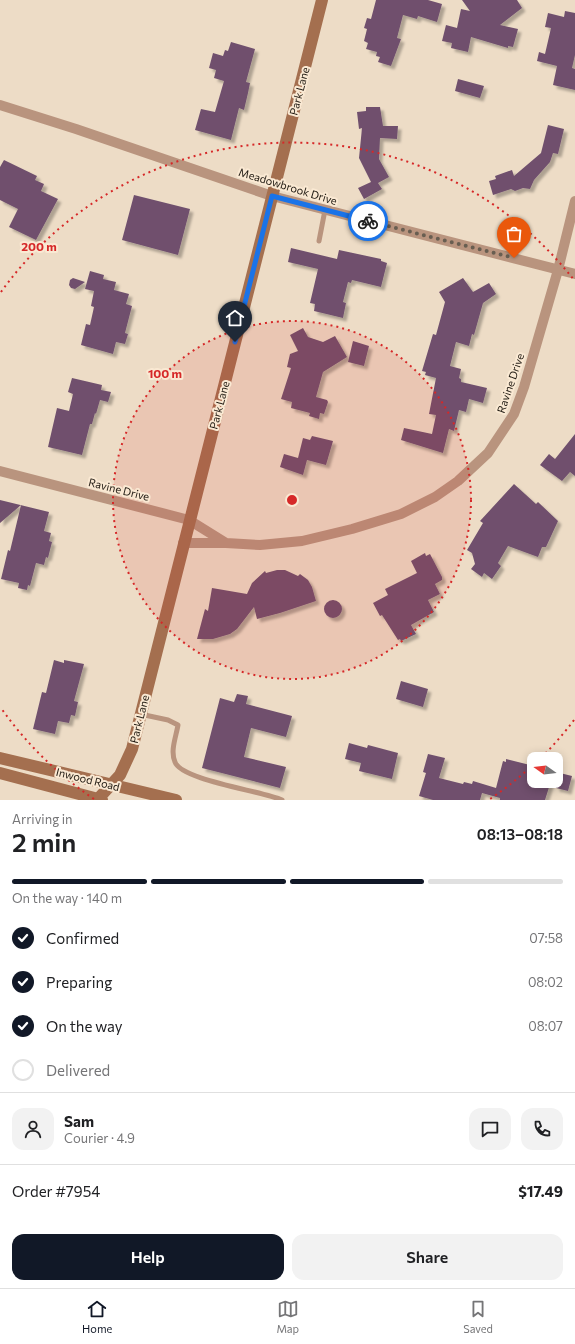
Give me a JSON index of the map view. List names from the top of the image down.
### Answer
{
  "streets": {
    "street": [
      "Park Lane",
      "Meadowbrook Drive",
      "Ravine Drive",
      "Inwood Road"
    ]
  },
  "crossings": [
    ["Park Lane", "Meadowbrook Drive"],
    ["Park Lane", "Ravine Drive"],
    ["Park Lane", "Inwood Road"],
    ["Meadowbrook Drive", "Ravine Drive"]
  ],
  "north": "left",
  "page": {
    "heading": ["2 min", "Arriving in", "08:13–08:18"],
    "panel": [
      "Sam",
      "Courier · 4.9",
      "Order #7954",
      "$17.49"
    ],
    "bar": "On the way · 140 m",
    "list": [
      ["Confirmed", "07:58"],
      ["Preparing", "08:02"],
      ["On the way", "08:07"],
      "Delivered"
    ],
    "buttons": ["Help", "Share"],
    "tabs": ["Home", "Map", "Saved"]
  },
  "rings": ["200 m", "100 m"]
}
